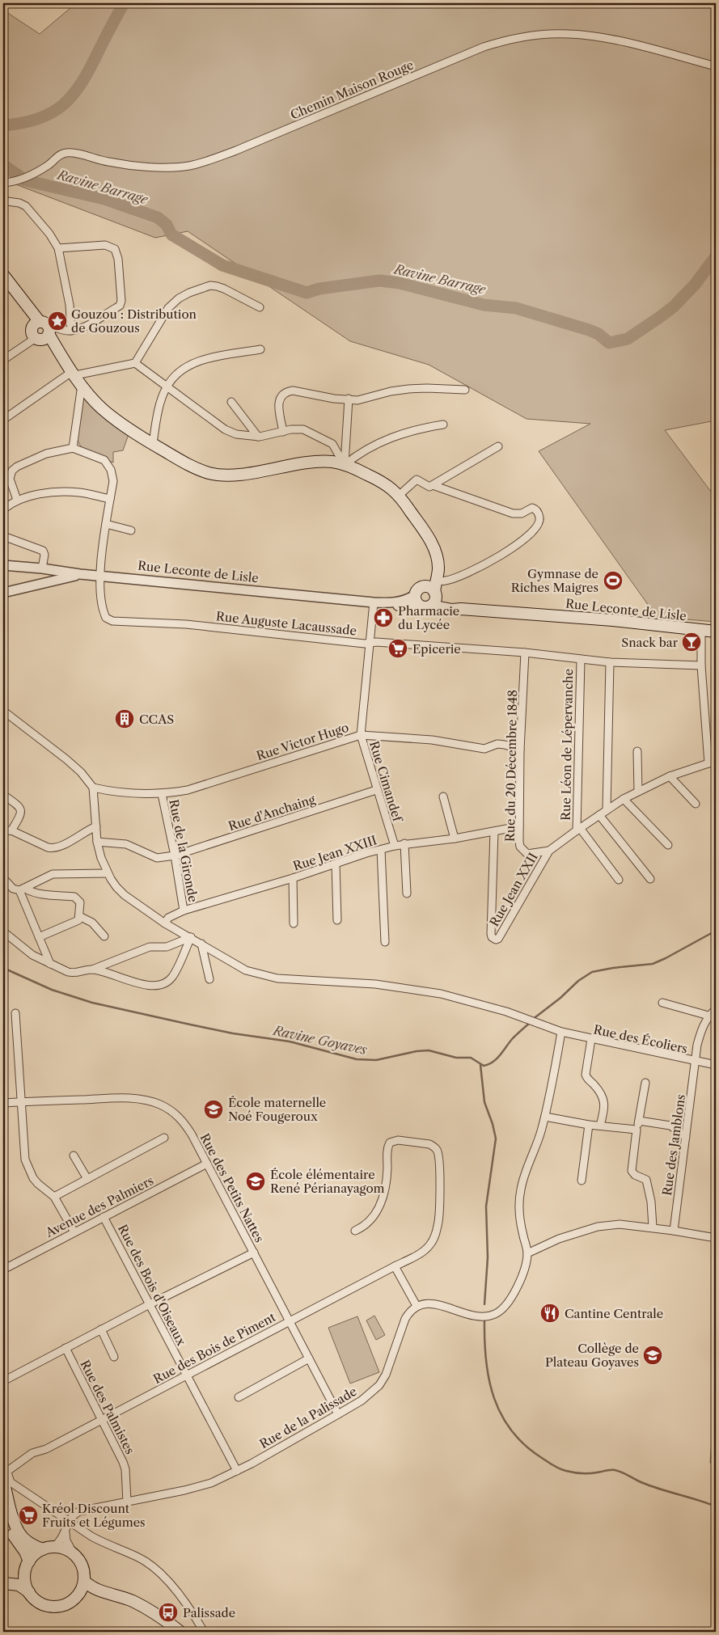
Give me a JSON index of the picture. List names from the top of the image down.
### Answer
{
  "streets": {
    "main road": ["Rue Leconte de Lisle"],
    "street": [
      "Chemin Maison Rouge",
      "Rue Auguste Lacaussade",
      "Rue Victor Hugo",
      "Rue Léon de Lépervanche",
      "Rue du 20 Décembre 1848",
      "Rue Cimandef",
      "Rue d'Anchaing",
      "Rue de la Gironde",
      "Rue Jean XXIII",
      "Rue Jean XXII",
      "Rue des Écoliers",
      "Rue des Jamblons",
      "Rue des Petits Nattes",
      "Avenue des Palmiers",
      "Rue des Bois d'Oiseaux",
      "Rue des Bois de Piment",
      "Rue des Palmistes",
      "Rue de la Palissade"
    ]
  },
  "crossings": [
    ["Rue Leconte de Lisle", "Rue Auguste Lacaussade"],
    ["Rue Leconte de Lisle", "Rue Cimandef"],
    ["Rue Auguste Lacaussade", "Rue Léon de Lépervanche"],
    ["Rue Auguste Lacaussade", "Rue du 20 Décembre 1848"],
    ["Rue Auguste Lacaussade", "Rue Cimandef"],
    ["Rue Victor Hugo", "Rue du 20 Décembre 1848"],
    ["Rue Victor Hugo", "Rue Cimandef"],
    ["Rue Victor Hugo", "Rue de la Gironde"],
    ["Rue Victor Hugo", "Rue des Écoliers"],
    ["Rue Léon de Lépervanche", "Rue Jean XXII"],
    ["Rue du 20 Décembre 1848", "Rue Jean XXIII"],
    ["Rue du 20 Décembre 1848", "Rue Jean XXII"],
    ["Rue Cimandef", "Rue d'Anchaing"],
    ["Rue Cimandef", "Rue Jean XXIII"],
    ["Rue d'Anchaing", "Rue de la Gironde"],
    ["Rue d'Anchaing", "Rue des Écoliers"],
    ["Rue de la Gironde", "Rue Jean XXIII"],
    ["Rue Jean XXIII", "Rue Jean XXII"],
    ["Rue Jean XXIII", "Rue des Écoliers"],
    ["Rue des Écoliers", "Rue des Jamblons"],
    ["Rue des Petits Nattes", "Avenue des Palmiers"],
    ["Rue des Petits Nattes", "Rue des Bois de Piment"],
    ["Rue des Petits Nattes", "Rue de la Palissade"],
    ["Avenue des Palmiers", "Rue des Bois d'Oiseaux"],
    ["Rue des Bois d'Oiseaux", "Rue des Bois de Piment"],
    ["Rue des Bois d'Oiseaux", "Rue de la Palissade"],
    ["Rue des Bois de Piment", "Rue des Palmistes"],
    ["Rue des Palmistes", "Rue de la Palissade"]
  ],
  "water": ["Ravine Barrage", "Ravine Goyaves"],
  "places": {
    "place": ["Gouzou : Distribution de Gouzous"],
    "sports": ["Gymnase de Riches Maigres"],
    "pharmacy": ["Pharmacie du Lycée"],
    "bar": ["Snack bar"],
    "supermarket": ["Epicerie", "Kréol Discount Fruits et Légumes"],
    "building": ["CCAS"],
    "school or university": ["École maternelle Noé Fougeroux", "École élémentaire René Périanayagom", "Collège de Plateau Goyaves"],
    "restaurant": ["Cantine Centrale"],
    "bus stop": ["Palissade"]
  }
}
